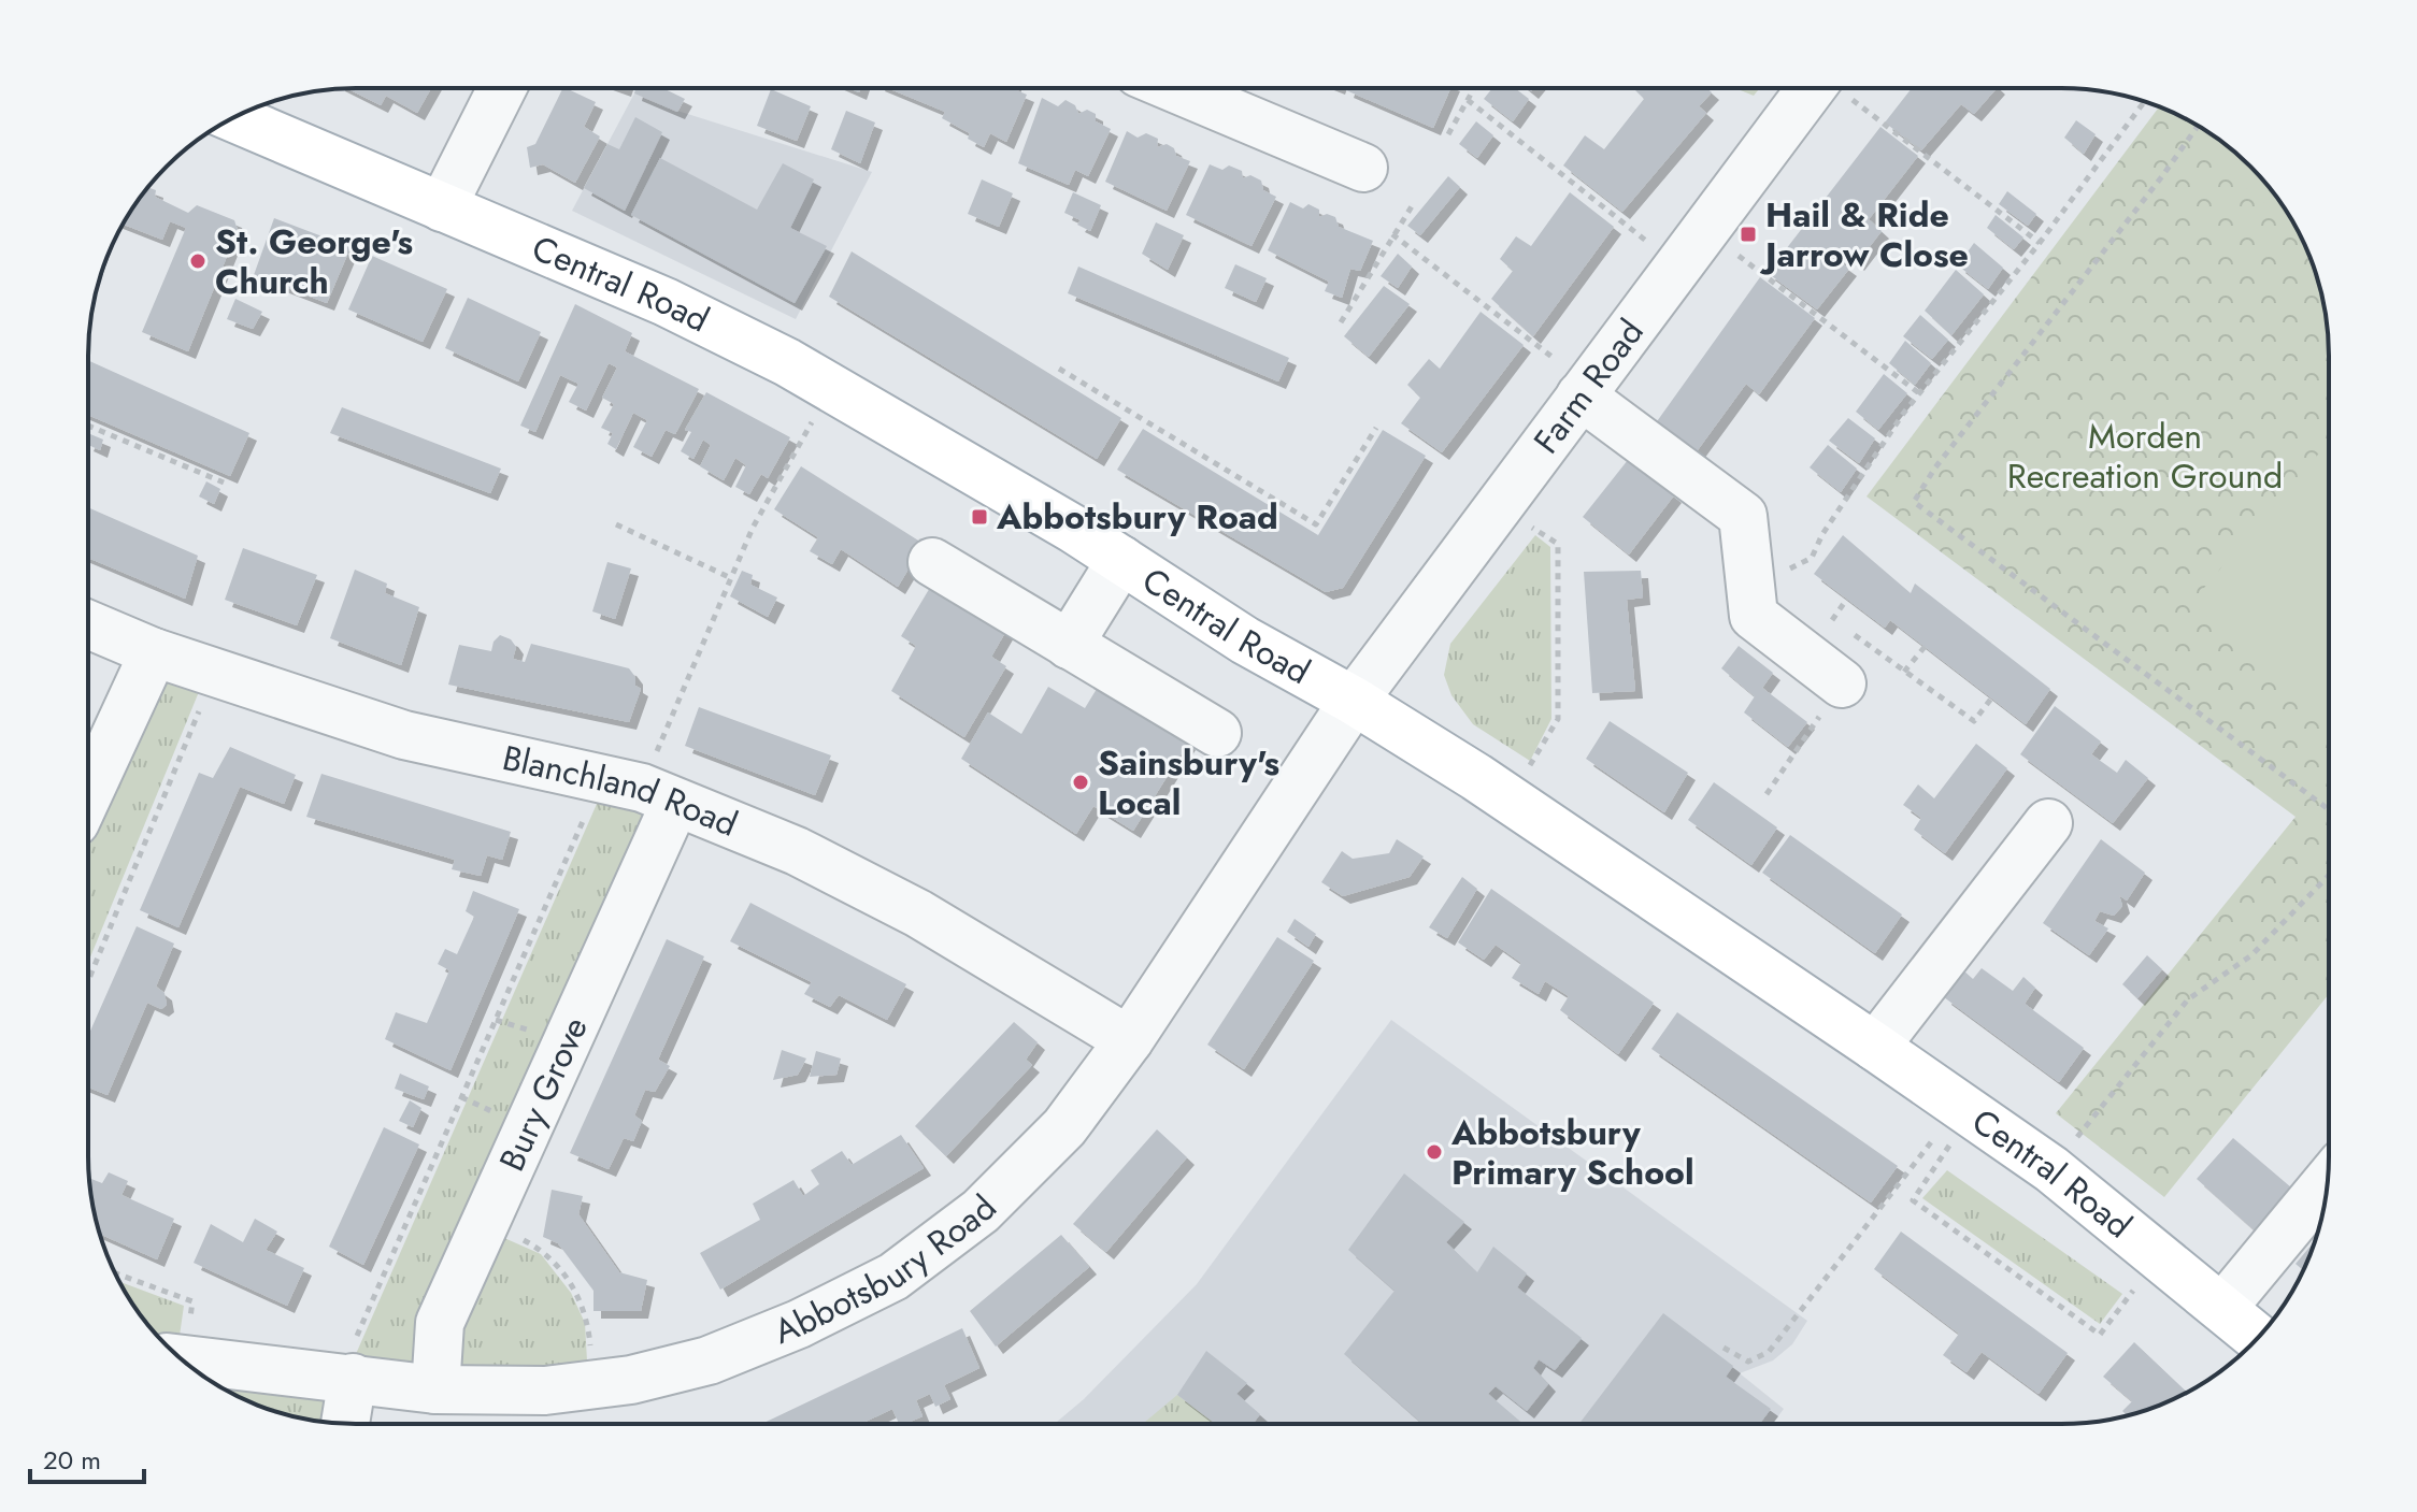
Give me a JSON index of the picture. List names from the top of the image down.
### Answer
{
  "streets": {
    "main road": ["Central Road"],
    "street": [
      "Farm Road",
      "Blanchland Road",
      "Bury Grove",
      "Abbotsbury Road"
    ]
  },
  "crossings": [
    ["Central Road", "Farm Road"],
    ["Central Road", "Abbotsbury Road"],
    ["Farm Road", "Abbotsbury Road"],
    ["Blanchland Road", "Bury Grove"],
    ["Blanchland Road", "Abbotsbury Road"],
    ["Bury Grove", "Abbotsbury Road"]
  ],
  "parks": ["Morden Recreation Ground"],
  "places": {
    "transit": ["Hail & Ride Jarrow Close", "Abbotsbury Road"],
    "other": ["St. George's Church", "Sainsbury's Local", "Abbotsbury Primary School"]
  },
  "scale_bar": "20 m"
}
